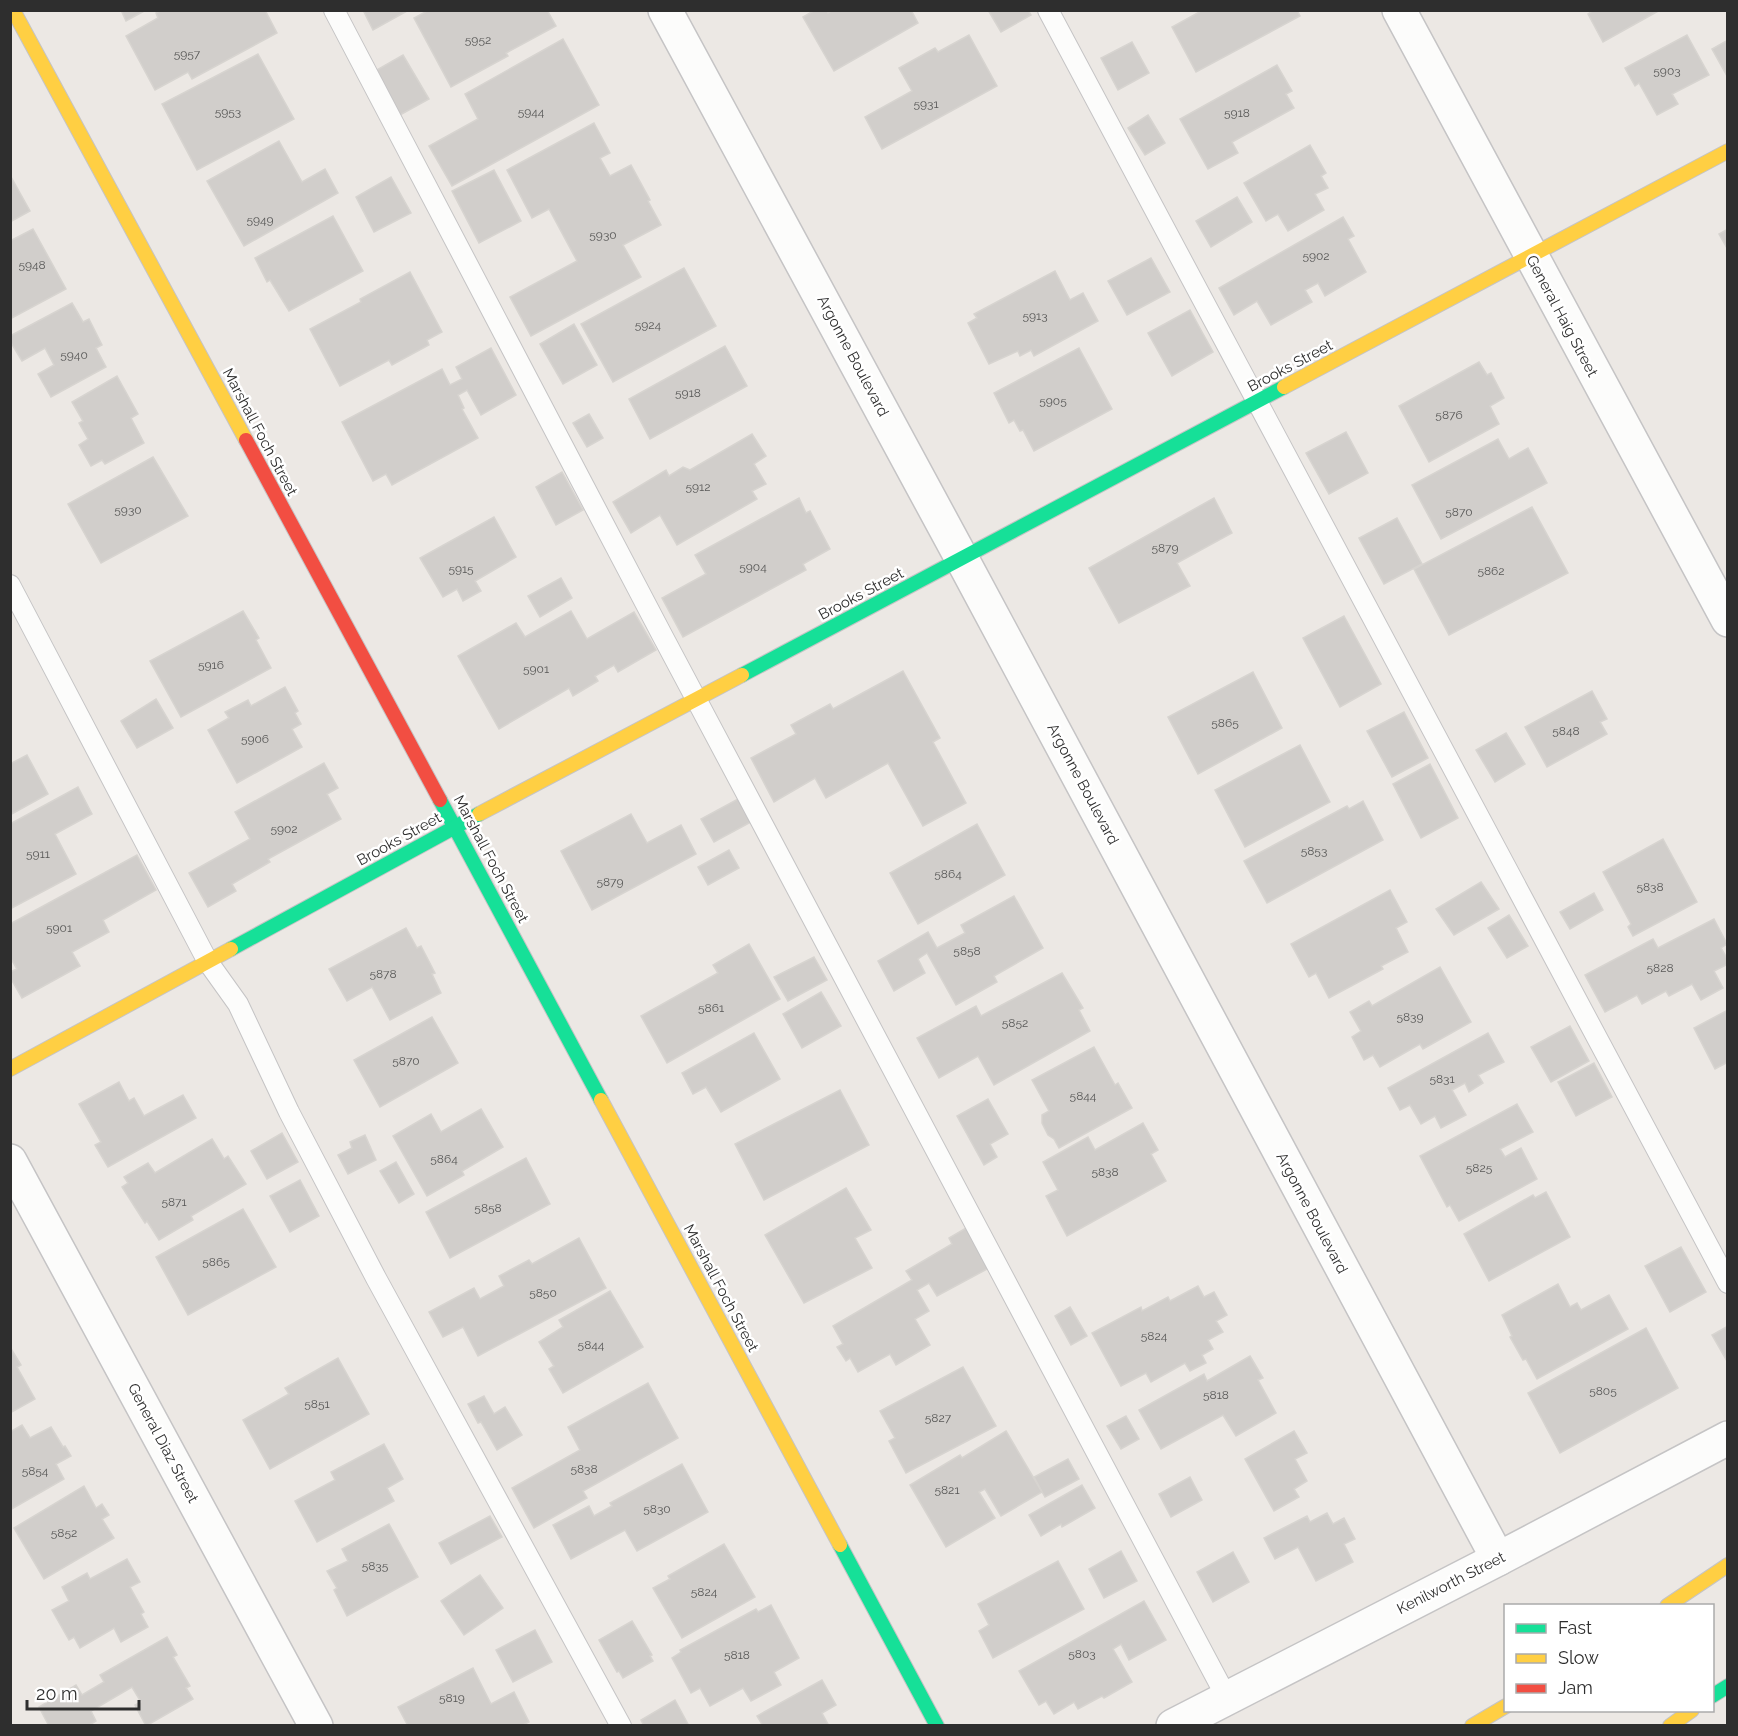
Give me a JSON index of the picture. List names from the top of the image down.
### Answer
{
  "streets": {
    "main road": ["Brooks Street", "Marshall Foch Street"],
    "street": [
      "General Haig Street",
      "Argonne Boulevard",
      "General Diaz Street",
      "Kenilworth Street"
    ]
  },
  "crossings": [
    ["General Haig Street", "Brooks Street"],
    ["Argonne Boulevard", "Brooks Street"],
    ["Argonne Boulevard", "Kenilworth Street"],
    ["Brooks Street", "Marshall Foch Street"]
  ],
  "house_numbers": [
    "5952",
    "5957",
    "5903",
    "5931",
    "5953",
    "5944",
    "5918",
    "5949",
    "5930",
    "5902",
    "5948",
    "5913",
    "5924",
    "5940",
    "5918",
    "5905",
    "5876",
    "5912",
    "5930",
    "5870",
    "5879",
    "5904",
    "5915",
    "5862",
    "5916",
    "5901",
    "5865",
    "5848",
    "5906",
    "5902",
    "5853",
    "5911",
    "5864",
    "5879",
    "5838",
    "5901",
    "5858",
    "5828",
    "5878",
    "5861",
    "5839",
    "5852",
    "5870",
    "5831",
    "5844",
    "5864",
    "5825",
    "5838",
    "5871",
    "5858",
    "5865",
    "5850",
    "5824",
    "5844",
    "5805",
    "5818",
    "5851",
    "5827",
    "5838",
    "5854",
    "5821",
    "5830",
    "5852",
    "5835",
    "5824",
    "5803",
    "5818",
    "5819"
  ],
  "legend": ["Fast", "Slow", "Jam"],
  "scale_bar": "20 m"
}
